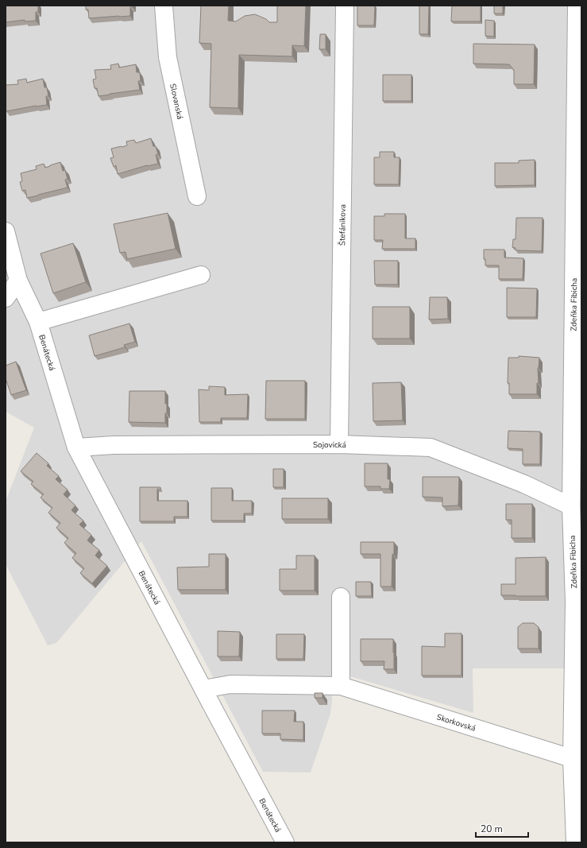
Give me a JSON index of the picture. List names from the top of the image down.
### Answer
{
  "streets": {
    "street": [
      "Slovanská",
      "Štefánikova",
      "Zdeňka Fibicha",
      "Benátecká",
      "Sojovická",
      "Skorkovská"
    ]
  },
  "crossings": [
    ["Štefánikova", "Sojovická"],
    ["Zdeňka Fibicha", "Sojovická"],
    ["Zdeňka Fibicha", "Skorkovská"],
    ["Benátecká", "Sojovická"],
    ["Benátecká", "Skorkovská"]
  ],
  "scale_bar": "20 m"
}
